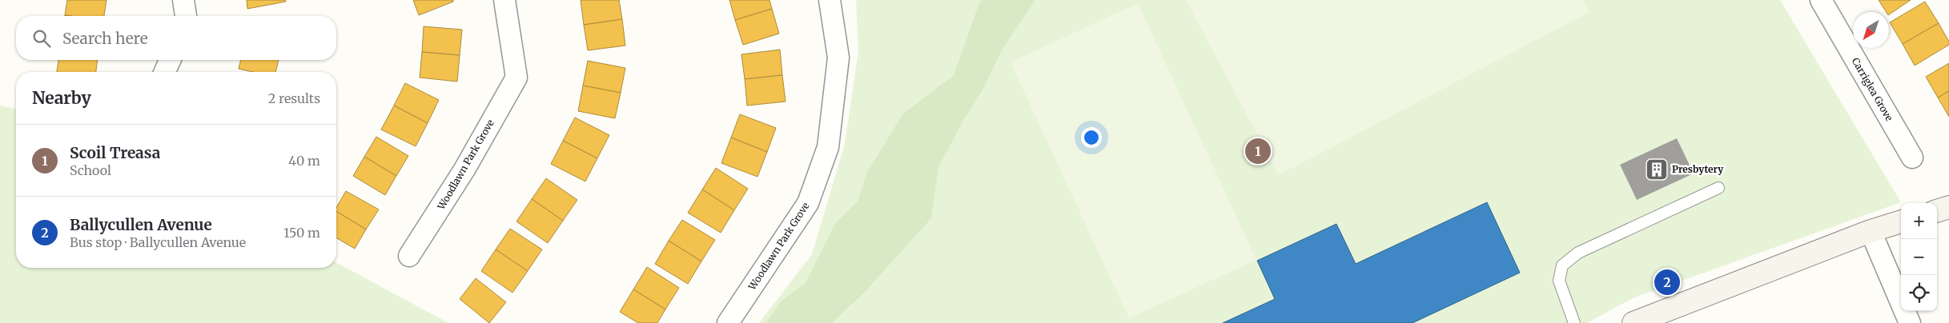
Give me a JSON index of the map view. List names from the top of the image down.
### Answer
{
  "streets": {
    "street": ["Carriglea Grove", "Woodlawn Park Grove"]
  },
  "places": {
    "building": ["Presbytery"]
  },
  "north": "bottom left",
  "page": {
    "search": "Search here",
    "heading": ["Nearby", "2 results"],
    "list": [
      {
        "mark": "1",
        "name": "Scoil Treasa",
        "note": "School",
        "value": "40 m"
      },
      {
        "mark": "2",
        "name": "Ballycullen Avenue",
        "note": "Bus stop · Ballycullen Avenue",
        "value": "150 m"
      }
    ],
    "pins": ["1", "2"],
    "map_buttons": ["+", "−"]
  }
}
